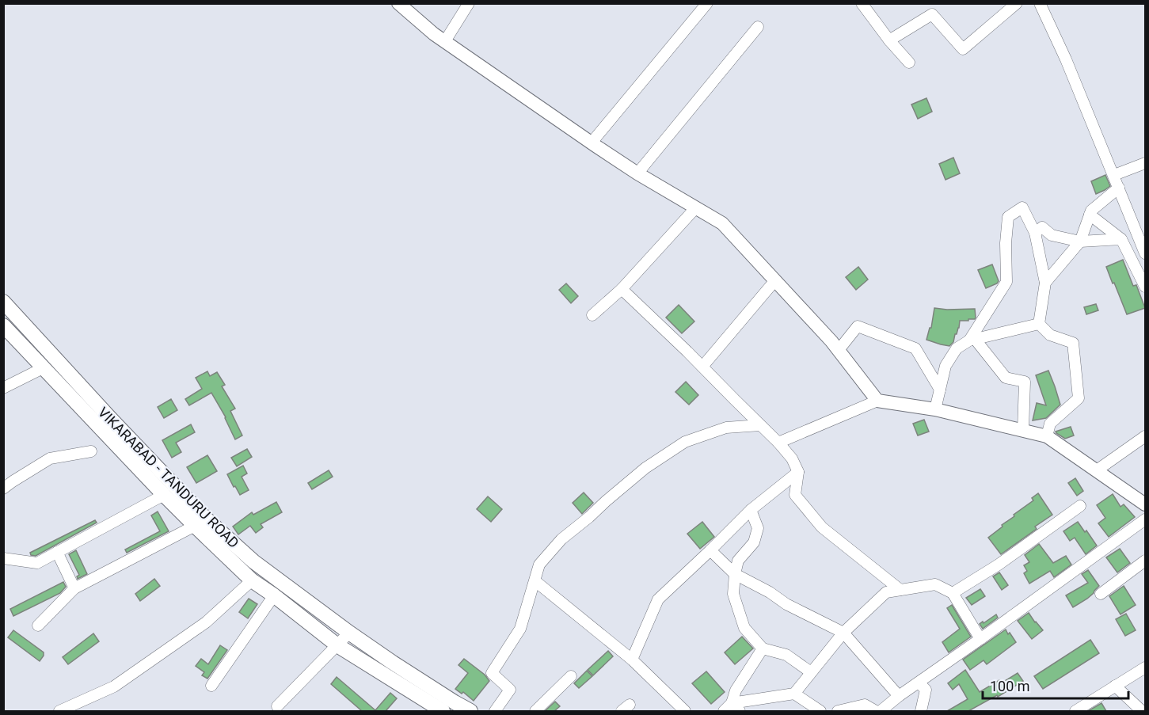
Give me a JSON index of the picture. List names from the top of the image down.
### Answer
{
  "streets": {
    "main road": ["VIKARABAD - TANDURU ROAD"]
  },
  "scale_bar": "100 m"
}
